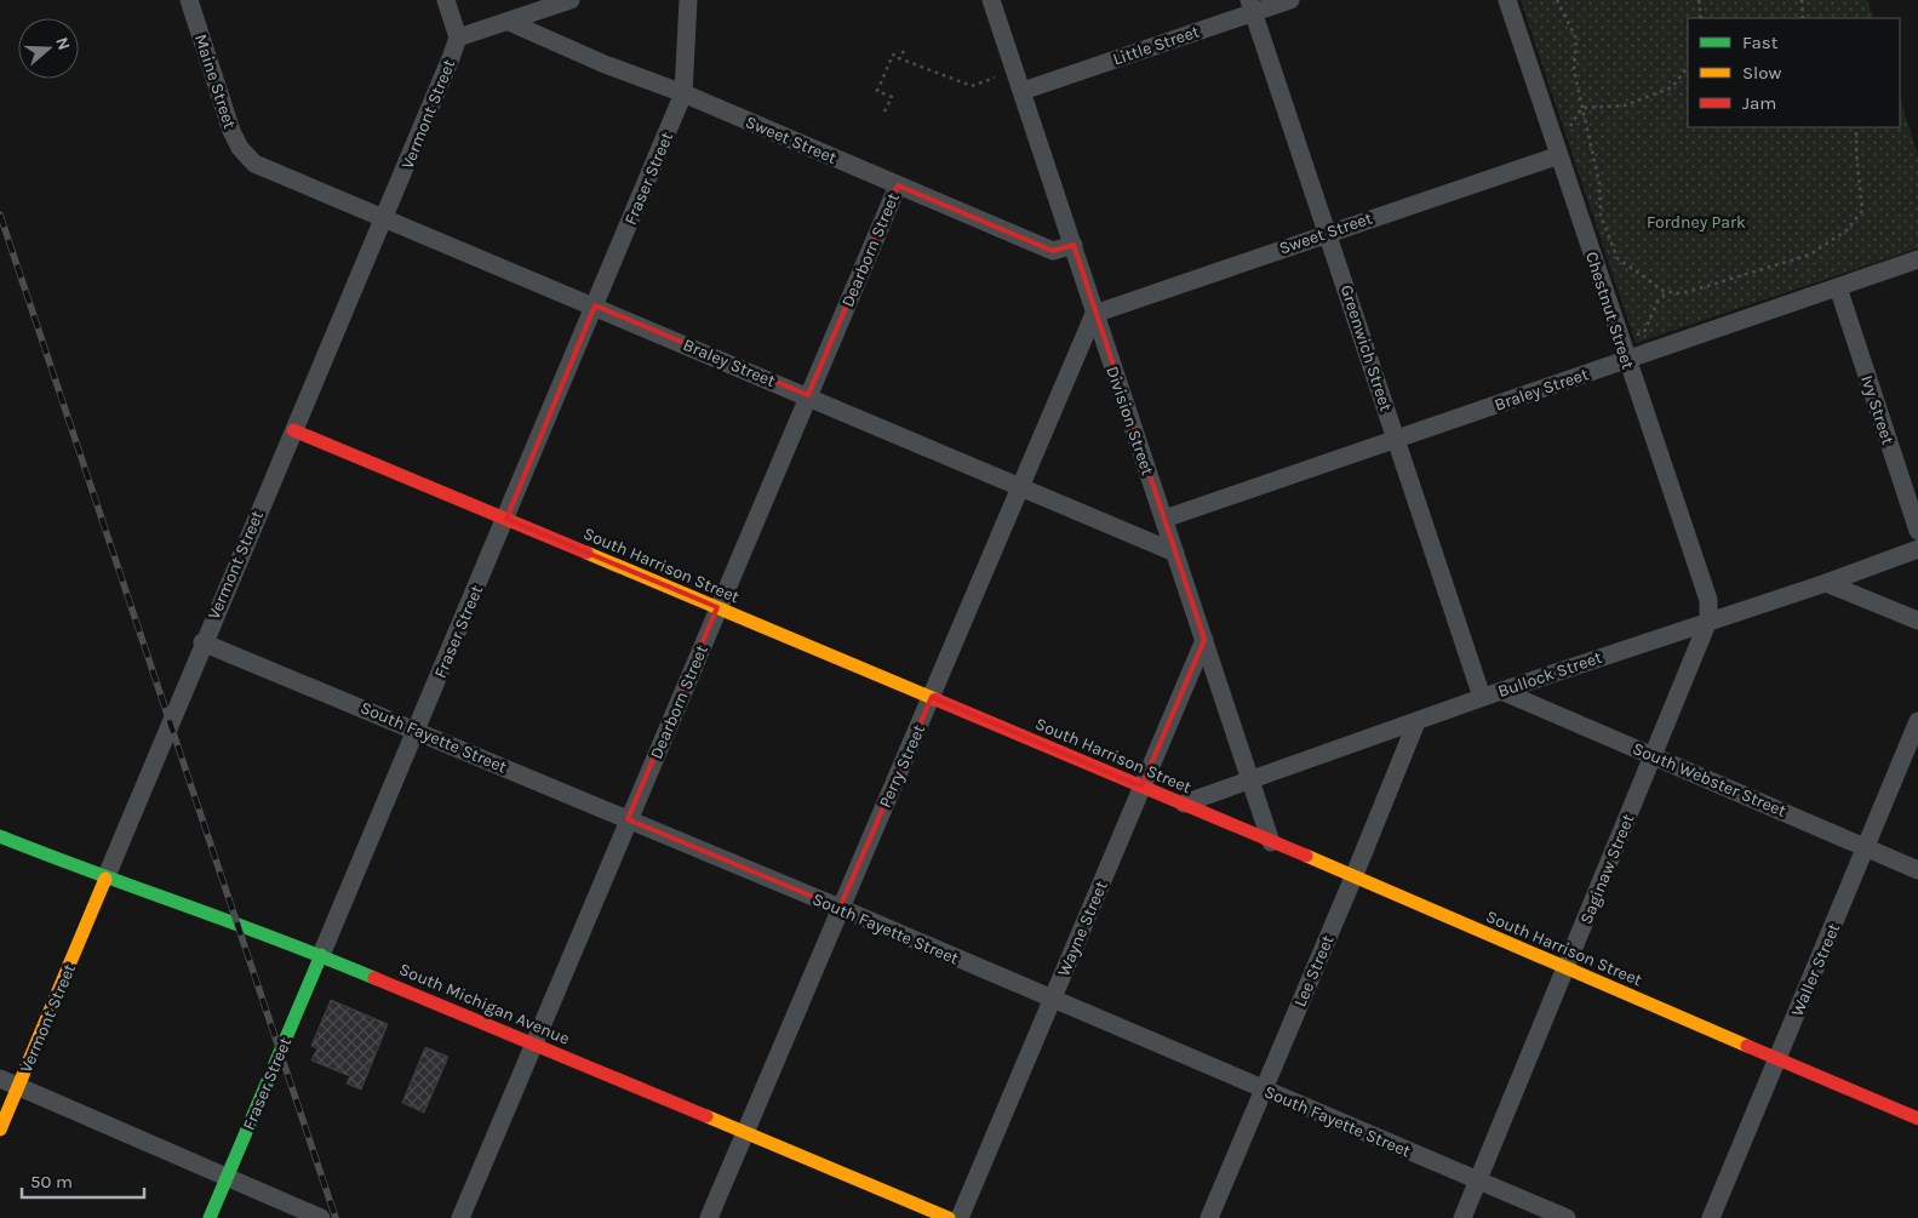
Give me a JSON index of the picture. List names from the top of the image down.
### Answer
{
  "streets": {
    "street": [
      "Little Street",
      "Maine Street",
      "Vermont Street",
      "Sweet Street",
      "Fraser Street",
      "Dearborn Street",
      "Chestnut Street",
      "Greenwich Street",
      "Braley Street",
      "Ivy Street",
      "Division Street",
      "South Harrison Street",
      "Bullock Street",
      "South Fayette Street",
      "Perry Street",
      "South Webster Street",
      "Saginaw Street",
      "Wayne Street",
      "Waller Street",
      "Lee Street",
      "South Michigan Avenue"
    ]
  },
  "crossings": [
    ["Little Street", "Greenwich Street"],
    ["Little Street", "Division Street"],
    ["Maine Street", "Braley Street"],
    ["Vermont Street", "Braley Street"],
    ["Vermont Street", "South Harrison Street"],
    ["Vermont Street", "South Fayette Street"],
    ["Vermont Street", "South Michigan Avenue"],
    ["Sweet Street", "Fraser Street"],
    ["Sweet Street", "Dearborn Street"],
    ["Sweet Street", "Chestnut Street"],
    ["Sweet Street", "Greenwich Street"],
    ["Sweet Street", "Division Street"],
    ["Sweet Street", "Perry Street"],
    ["Fraser Street", "Braley Street"],
    ["Fraser Street", "South Harrison Street"],
    ["Fraser Street", "South Fayette Street"],
    ["Fraser Street", "South Michigan Avenue"],
    ["Dearborn Street", "Braley Street"],
    ["Dearborn Street", "South Harrison Street"],
    ["Dearborn Street", "South Fayette Street"],
    ["Dearborn Street", "South Michigan Avenue"],
    ["Chestnut Street", "Braley Street"],
    ["Chestnut Street", "Bullock Street"],
    ["Chestnut Street", "Saginaw Street"],
    ["Greenwich Street", "Braley Street"],
    ["Greenwich Street", "Bullock Street"],
    ["Braley Street", "Ivy Street"],
    ["Braley Street", "Division Street"],
    ["Braley Street", "Perry Street"],
    ["Division Street", "South Harrison Street"],
    ["Division Street", "Bullock Street"],
    ["Division Street", "Perry Street"],
    ["Division Street", "Wayne Street"],
    ["South Harrison Street", "Bullock Street"],
    ["South Harrison Street", "Perry Street"],
    ["South Harrison Street", "Saginaw Street"],
    ["South Harrison Street", "Wayne Street"],
    ["South Harrison Street", "Waller Street"],
    ["South Harrison Street", "Lee Street"],
    ["Bullock Street", "South Webster Street"],
    ["Bullock Street", "Saginaw Street"],
    ["Bullock Street", "Lee Street"],
    ["South Fayette Street", "Perry Street"],
    ["South Fayette Street", "Saginaw Street"],
    ["South Fayette Street", "Wayne Street"],
    ["South Fayette Street", "Lee Street"],
    ["Perry Street", "South Michigan Avenue"],
    ["South Webster Street", "Saginaw Street"],
    ["South Webster Street", "Waller Street"]
  ],
  "parks": ["Fordney Park"],
  "legend": ["Fast", "Slow", "Jam"],
  "scale_bar": "50 m",
  "north": "right"
}
